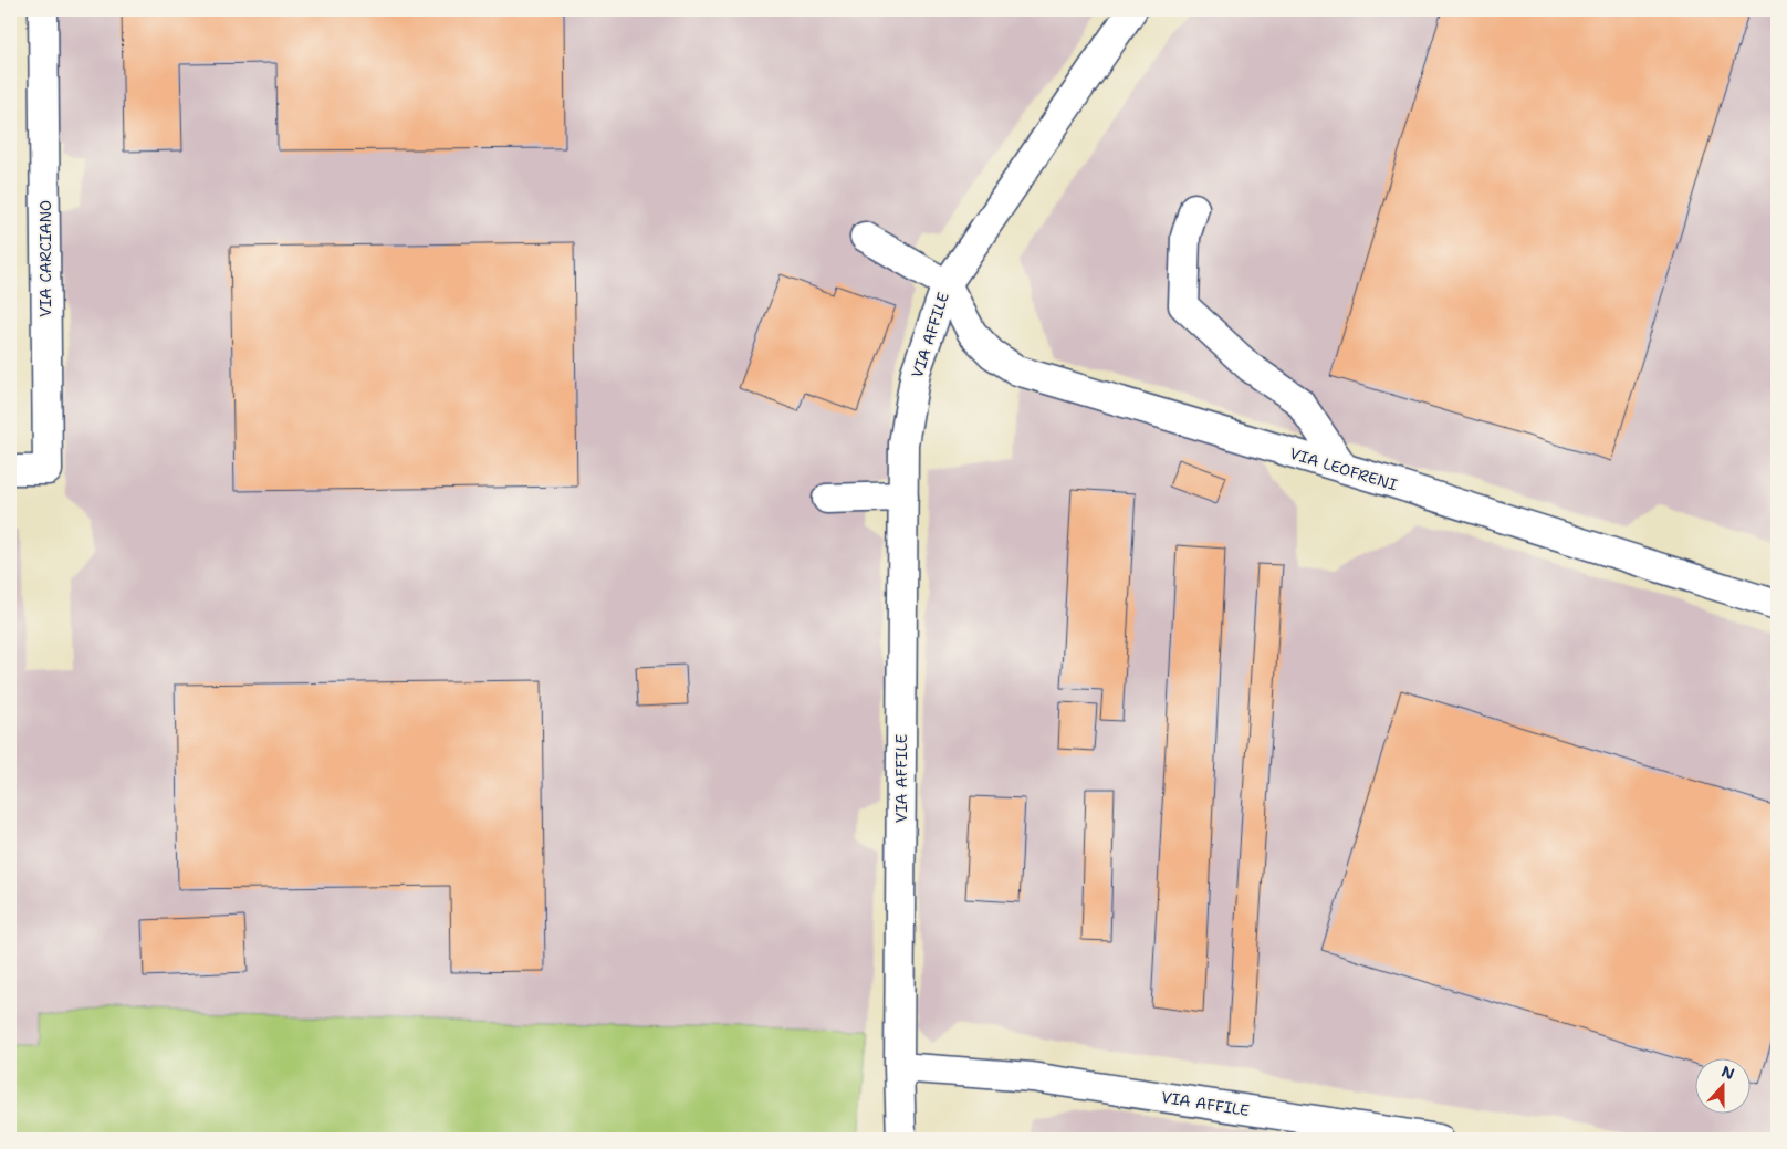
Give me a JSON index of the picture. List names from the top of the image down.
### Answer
{
  "streets": {
    "street": ["VIA CARCIANO", "VIA AFFILE", "VIA LEOFRENI"]
  },
  "crossings": [
    ["VIA AFFILE", "VIA LEOFRENI"]
  ],
  "north": "top"
}
